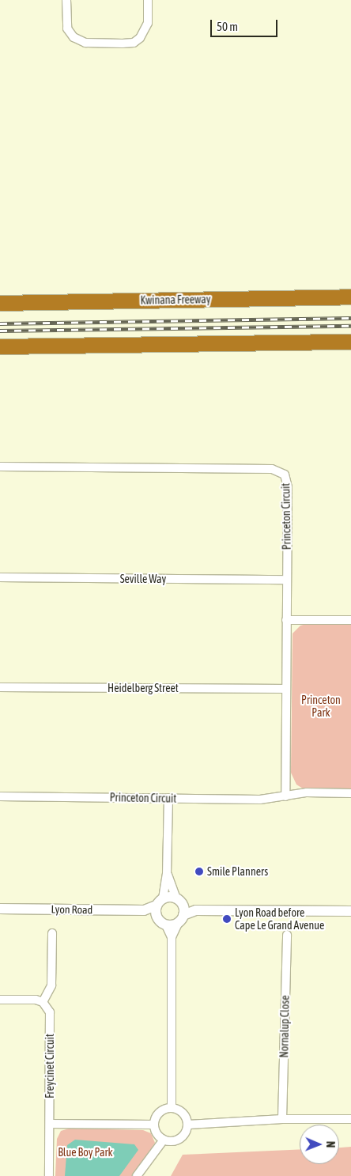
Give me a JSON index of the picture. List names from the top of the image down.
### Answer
{
  "streets": {
    "highway": ["Kwinana Freeway"],
    "street": [
      "Princeton Circuit",
      "Seville Way",
      "Heidelberg Street",
      "Lyon Road",
      "Nornalup Close",
      "Freycinet Circuit"
    ]
  },
  "crossings": [
    ["Princeton Circuit", "Seville Way"],
    ["Princeton Circuit", "Heidelberg Street"]
  ],
  "parks": ["Princeton Park", "Blue Boy Park"],
  "places": ["Smile Planners", "Lyon Road before Cape Le Grand Avenue"],
  "scale_bar": "50 m",
  "north": "right"
}
